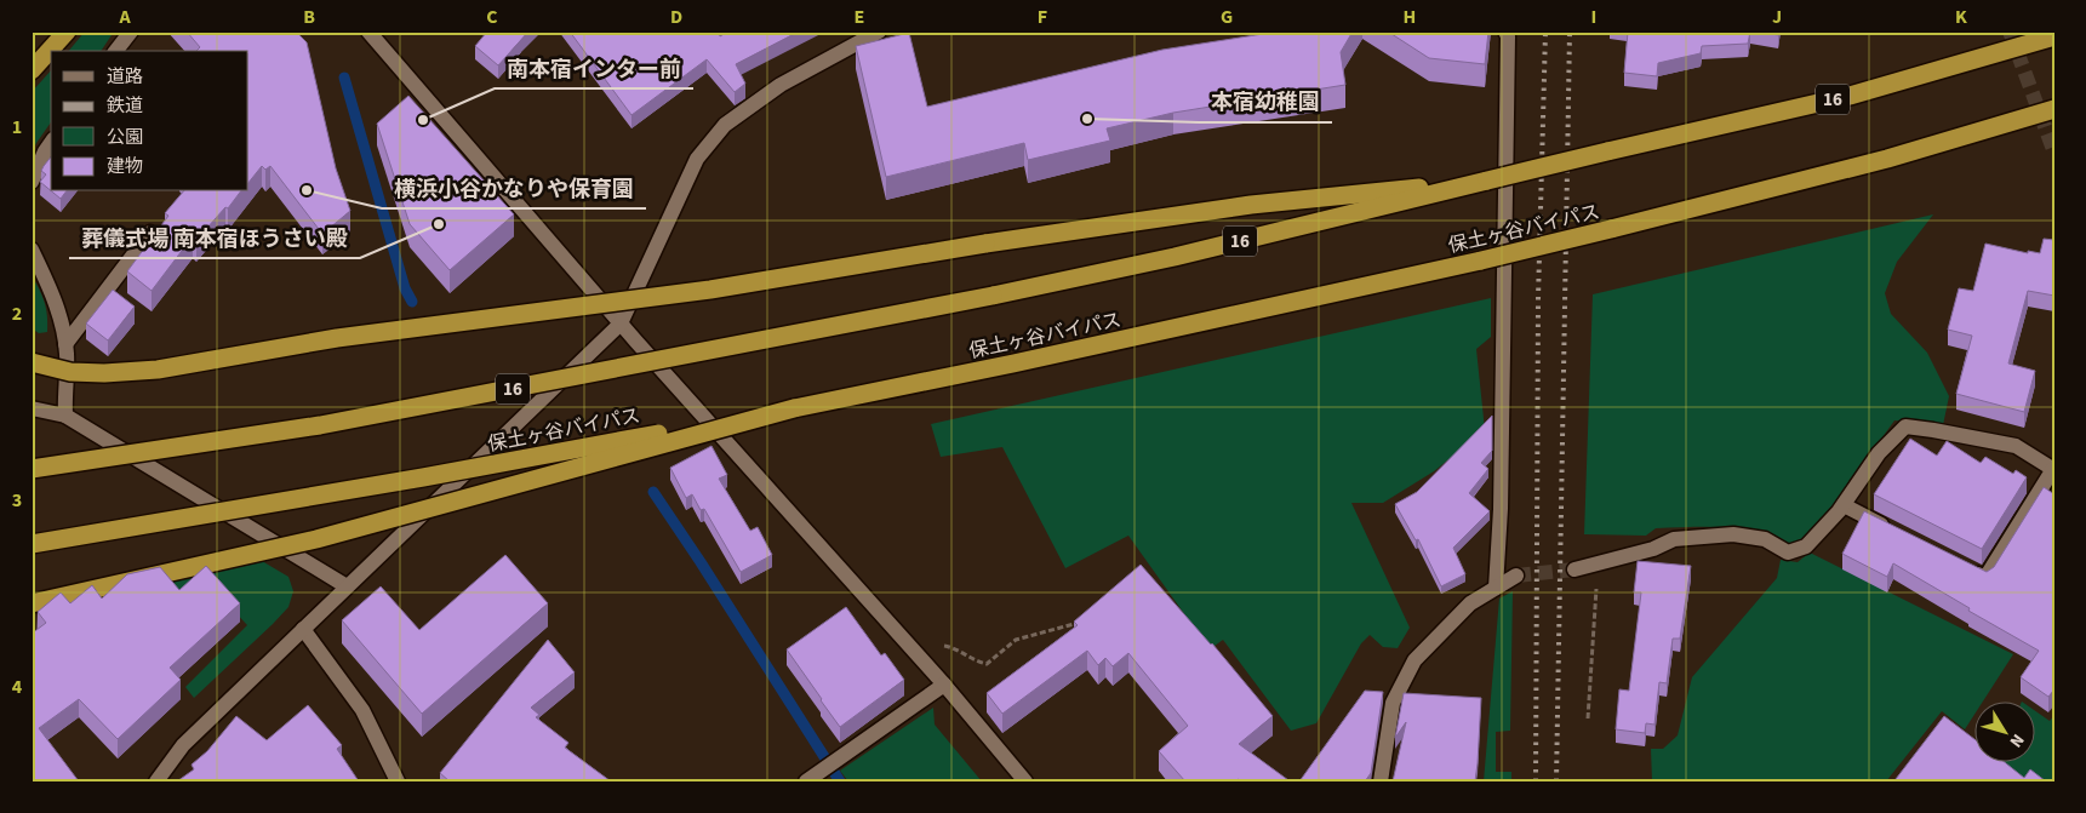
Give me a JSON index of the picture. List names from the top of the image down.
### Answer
{
  "streets": {
    "highway": ["16", "保土ヶ谷バイパス"]
  },
  "places": [
    "本宿幼稚園",
    "南本宿インター前",
    "横浜小谷かなりや保育園",
    "葬儀式場 南本宿ほうさい殿"
  ],
  "legend": [
    "道路",
    "鉄道",
    "公園",
    "建物"
  ],
  "north": "bottom right",
  "grid": {
    "columns": [
      "A",
      "B",
      "C",
      "D",
      "E",
      "F",
      "G",
      "H",
      "I",
      "J",
      "K"
    ],
    "rows": [
      "1",
      "2",
      "3",
      "4"
    ]
  }
}
